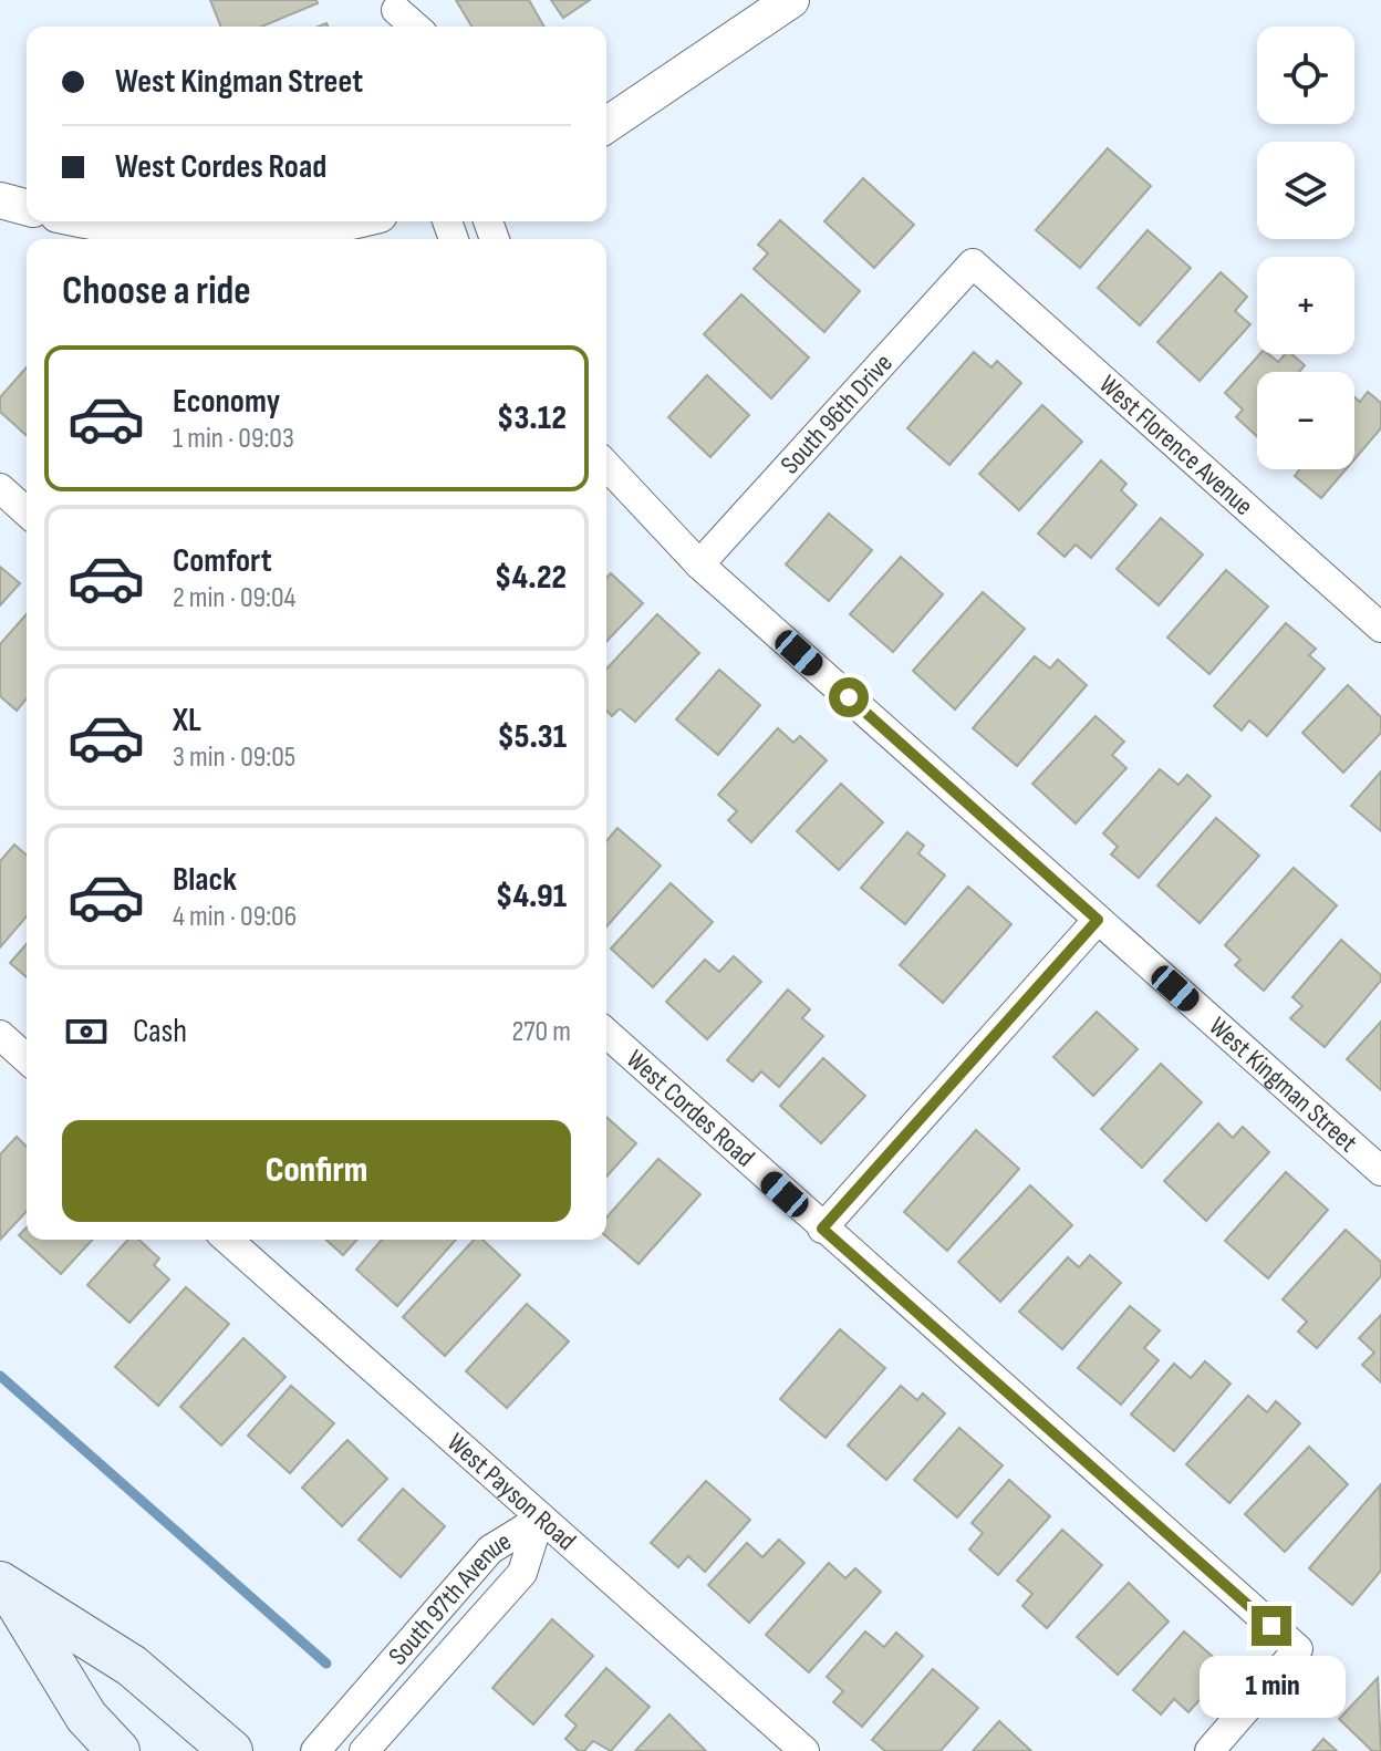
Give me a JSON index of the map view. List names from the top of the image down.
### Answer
{
  "streets": {
    "street": [
      "South 96th Drive",
      "West Florence Avenue",
      "West Kingman Street",
      "West Cordes Road",
      "West Payson Road",
      "South 97th Avenue"
    ]
  },
  "crossings": [
    ["South 96th Drive", "West Florence Avenue"],
    ["South 96th Drive", "West Kingman Street"],
    ["West Payson Road", "South 97th Avenue"]
  ],
  "page": {
    "map_buttons": ["+", "−"],
    "banner": ["West Kingman Street", "West Cordes Road"],
    "heading": "Choose a ride",
    "list": [
      {
        "name": "Economy",
        "note": "1 min · 09:03",
        "value": "$3.12"
      },
      {
        "name": "Comfort",
        "note": "2 min · 09:04",
        "value": "$4.22"
      },
      {
        "name": "XL",
        "note": "3 min · 09:05",
        "value": "$5.31"
      },
      {
        "name": "Black",
        "note": "4 min · 09:06",
        "value": "$4.91"
      }
    ],
    "pay": ["Cash", "270 m"],
    "buttons": "Confirm",
    "bubble": "1 min"
  }
}
